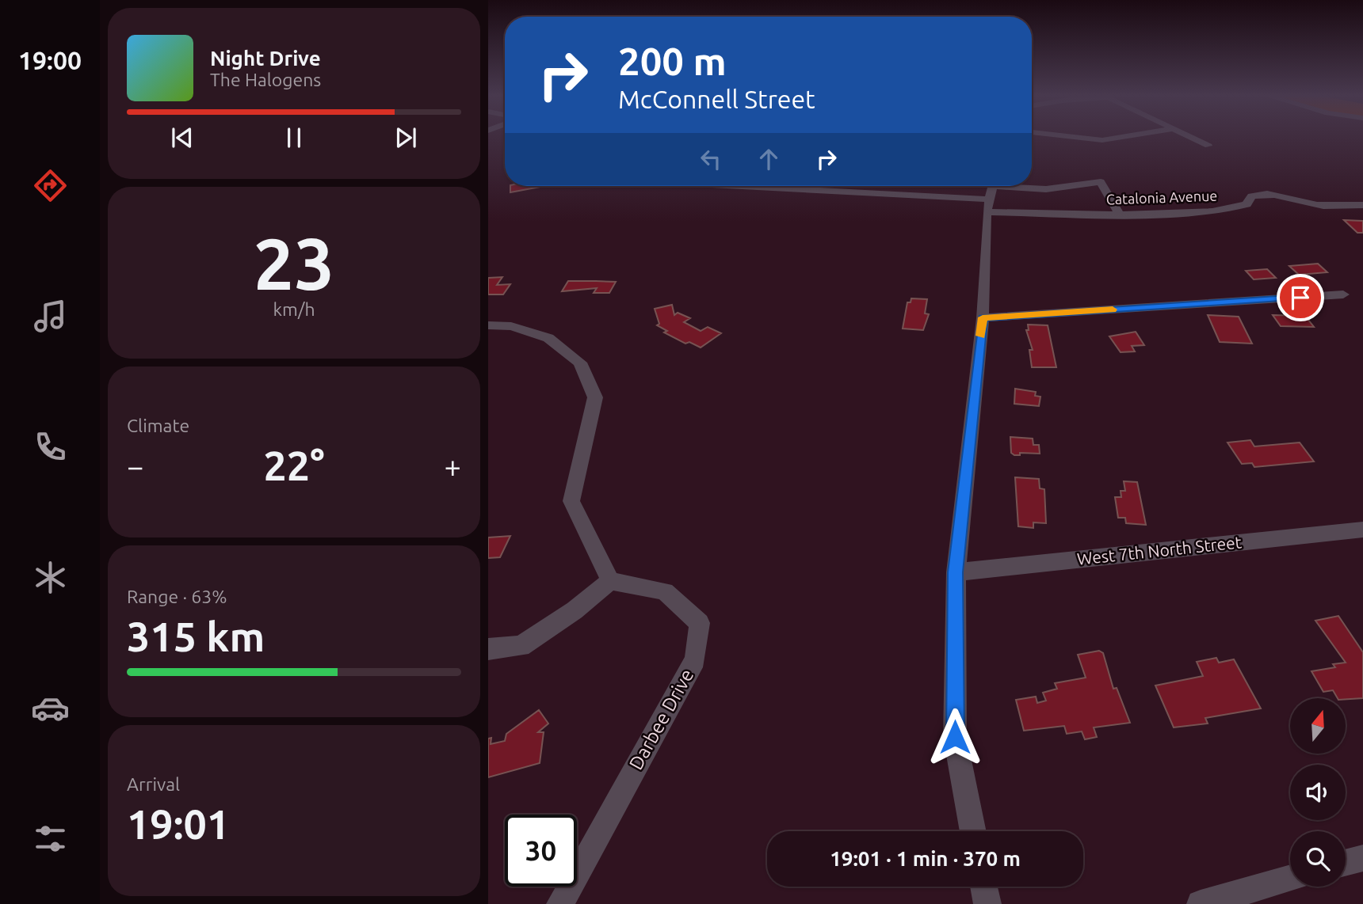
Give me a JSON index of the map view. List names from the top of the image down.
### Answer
{
  "streets": {
    "street": ["Catalonia Avenue", "West 7th North Street", "Darbee Drive"]
  },
  "north": "top",
  "page": {
    "tabs": "19:00",
    "turn": ["200 m", "McConnell Street"],
    "song": ["Night Drive", "The Halogens"],
    "tile": [
      ["23", "km/h"],
      "Climate",
      ["Range · 63%", "315 km"],
      ["Arrival", "19:01"]
    ],
    "heat": ["−", "22°", "+"],
    "limit": "30",
    "trip": "19:01 · 1 min · 370 m"
  }
}
